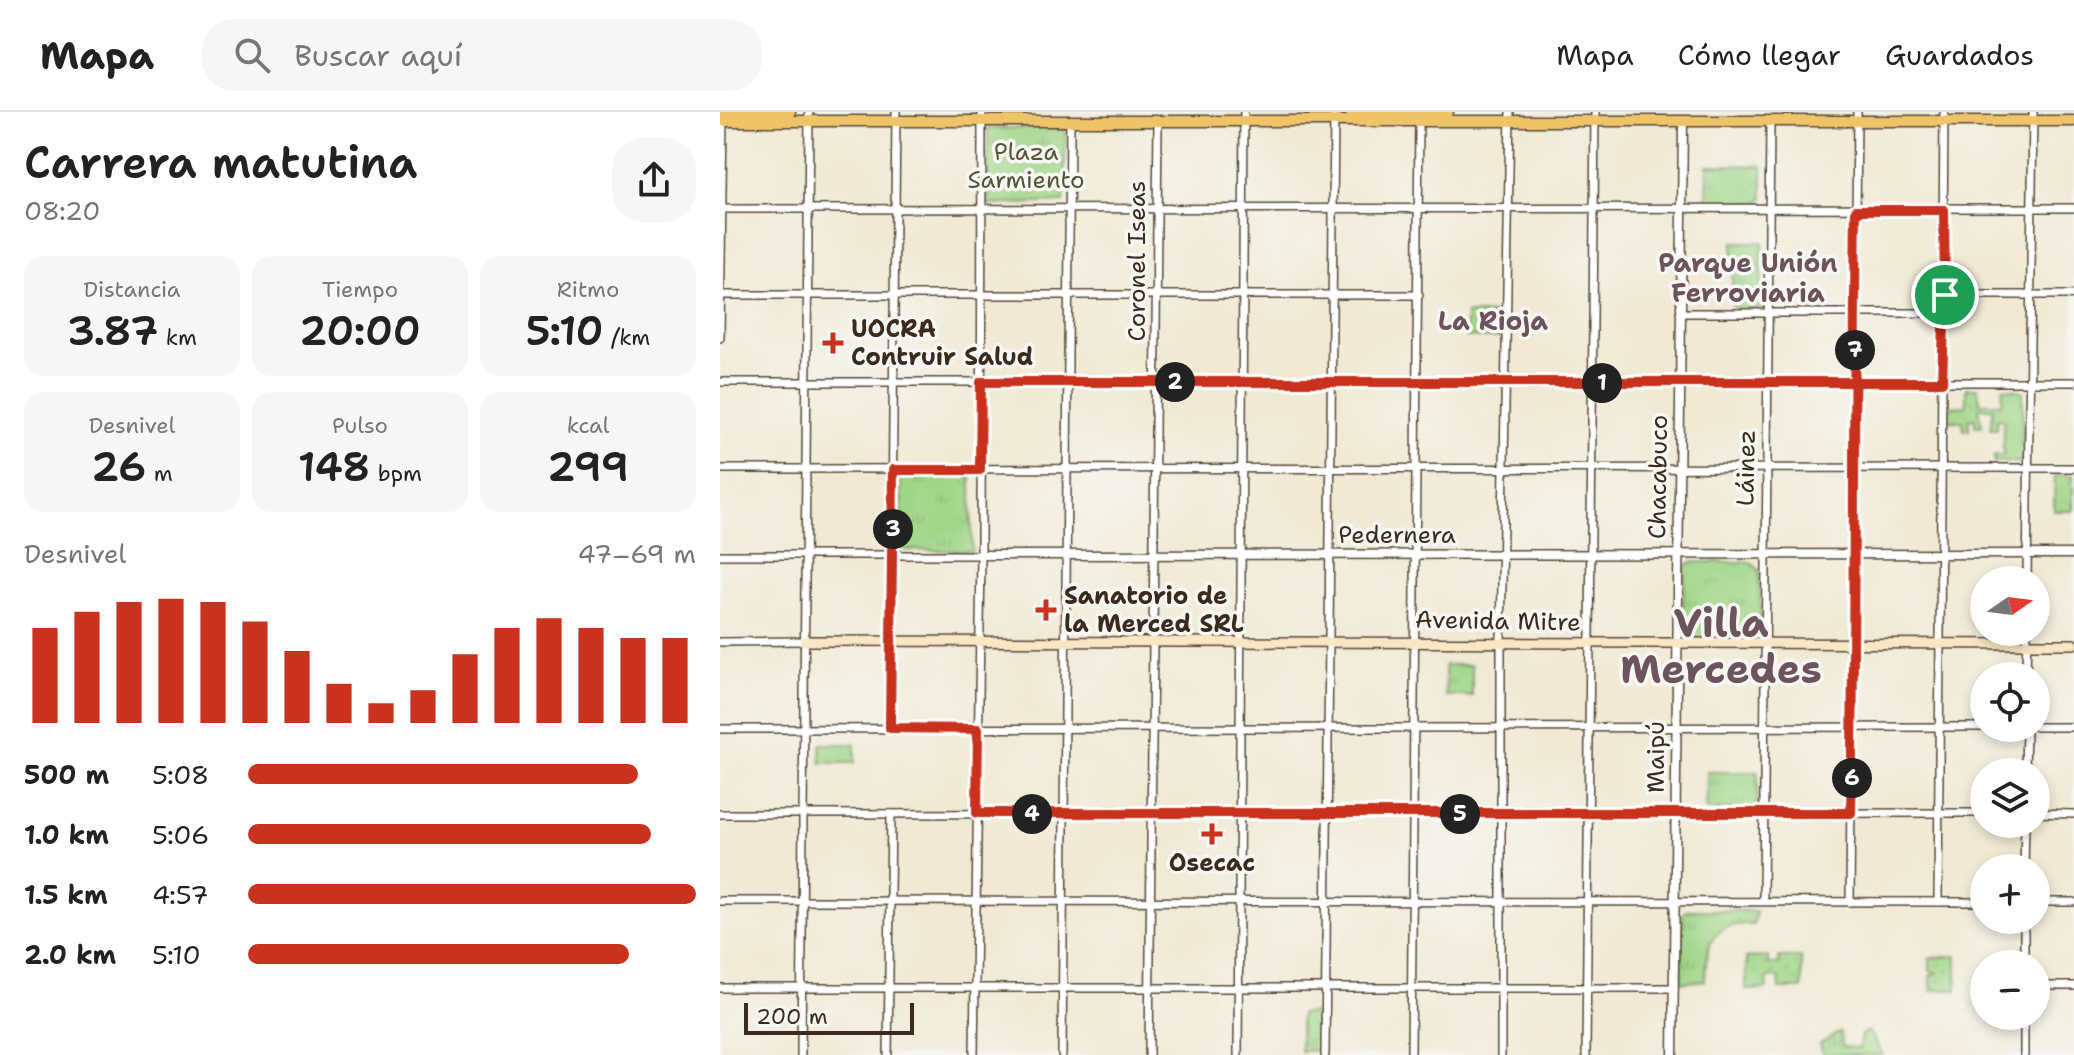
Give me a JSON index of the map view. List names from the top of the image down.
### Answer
{
  "streets": {
    "main road": ["Avenida Mitre"],
    "street": [
      "Coronel Iseas",
      "Láinez",
      "Chacabuco",
      "Pedernera",
      "Maipú"
    ]
  },
  "crossings": [
    ["Coronel Iseas", "Pedernera"],
    ["Coronel Iseas", "Avenida Mitre"],
    ["Láinez", "Pedernera"],
    ["Láinez", "Avenida Mitre"],
    ["Chacabuco", "Pedernera"],
    ["Chacabuco", "Maipú"],
    ["Pedernera", "Maipú"],
    ["Avenida Mitre", "Maipú"]
  ],
  "districts": ["Parque Unión Ferroviaria", "La Rioja", "Villa Mercedes"],
  "parks": ["Plaza Sarmiento"],
  "places": {
    "health": ["UOCRA Contruir Salud", "Sanatorio de la Merced SRL", "Osecac"]
  },
  "scale_bar": "200 m",
  "north": "right",
  "page": {
    "header": "Mapa",
    "search": "Buscar aquí",
    "nav": ["Mapa", "Cómo llegar", "Guardados"],
    "heading": ["Carrera matutina", "08:20"],
    "stats": [
      ["Distancia", "3.87 km"],
      ["Tiempo", "20:00"],
      ["Ritmo", "5:10 /km"],
      ["Desnivel", "26 m"],
      ["Pulso", "148 bpm"],
      ["kcal", "299"]
    ],
    "pins": [
      "7",
      "2",
      "1",
      "3",
      "6",
      "4",
      "5"
    ],
    "chart": ["Desnivel", "47–69 m"],
    "map_buttons": ["+", "−"],
    "list": [
      {
        "name": "500 m",
        "note": "5:08"
      },
      {
        "name": "1.0 km",
        "note": "5:06"
      },
      {
        "name": "1.5 km",
        "note": "4:57"
      },
      {
        "name": "2.0 km",
        "note": "5:10"
      }
    ],
    "scale": "200 m"
  }
}
